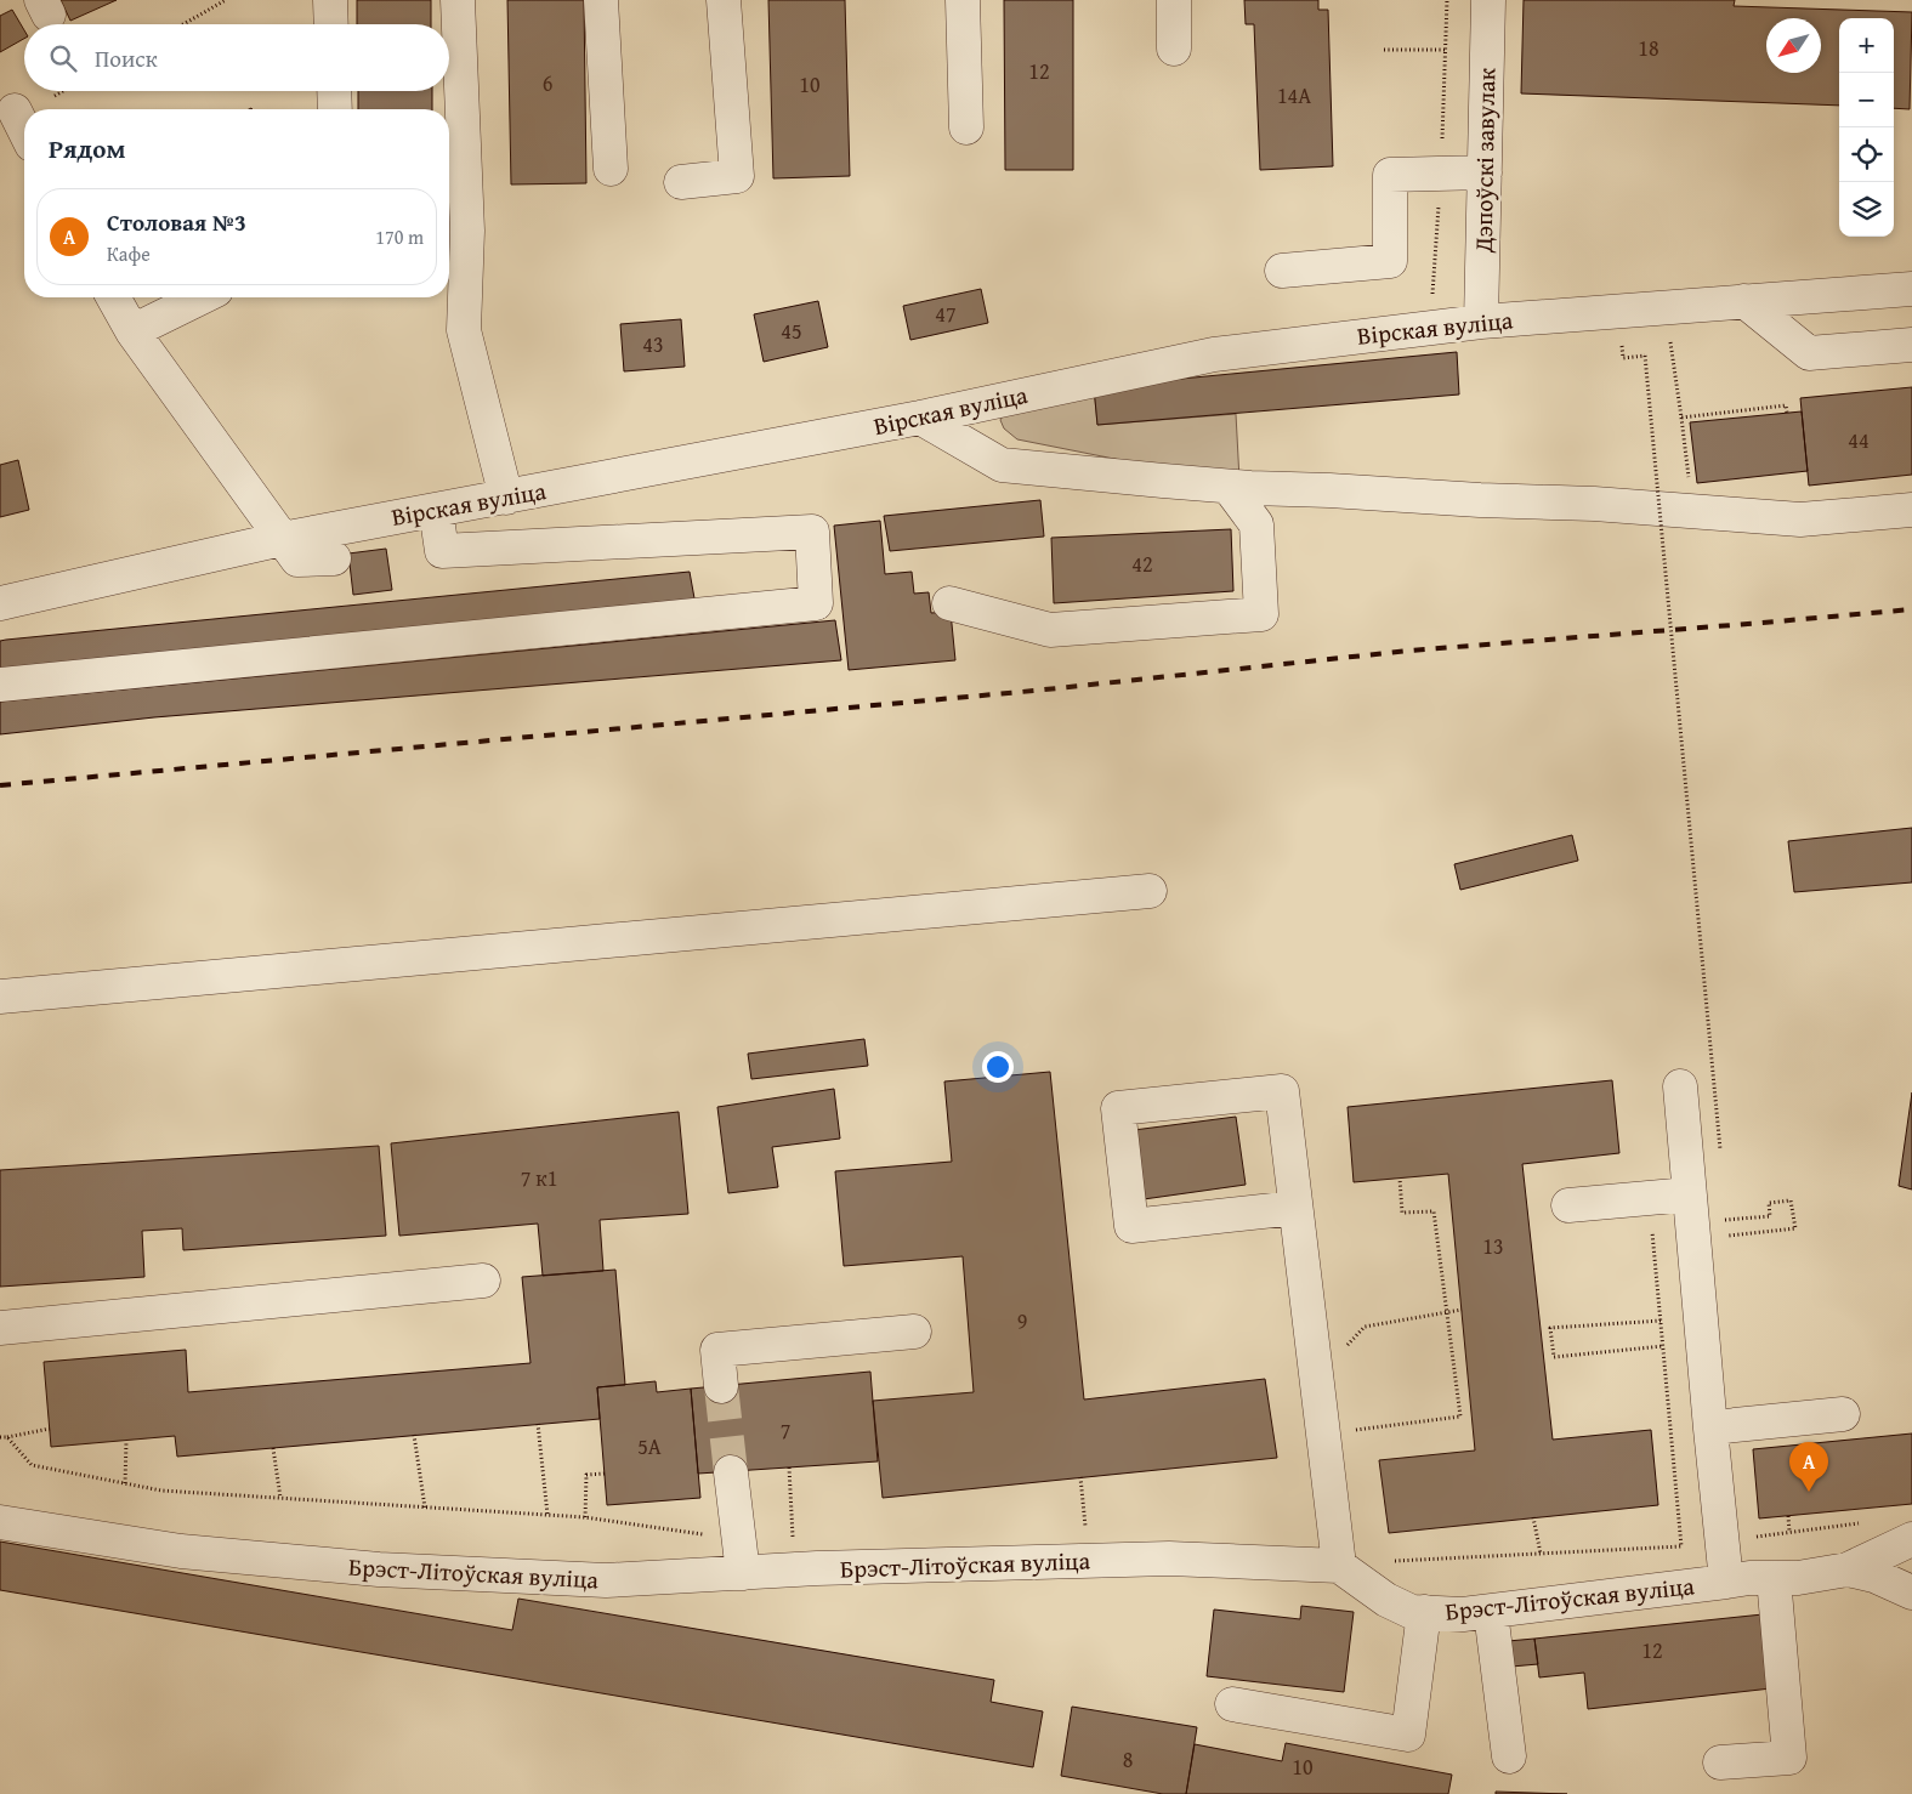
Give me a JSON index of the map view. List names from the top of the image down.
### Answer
{
  "streets": {
    "street": ["Дэпоўскі завулак", "Вірская вуліца", "Брэст-Літоўская вуліца"]
  },
  "crossings": [
    ["Дэпоўскі завулак", "Вірская вуліца"]
  ],
  "house_numbers": [
    "18",
    "12",
    "6",
    "10",
    "14А",
    "47",
    "45",
    "43",
    "44",
    "42",
    "7 к1",
    "13",
    "9",
    "7",
    "5А",
    "12",
    "8",
    "10"
  ],
  "north": "bottom left",
  "page": {
    "map_buttons": ["+", "−"],
    "search": "Поиск",
    "heading": "Рядом",
    "list": [
      {
        "mark": "A",
        "name": "Столовая №3",
        "note": "Кафе",
        "value": "170 m"
      }
    ],
    "pins": "A"
  }
}
